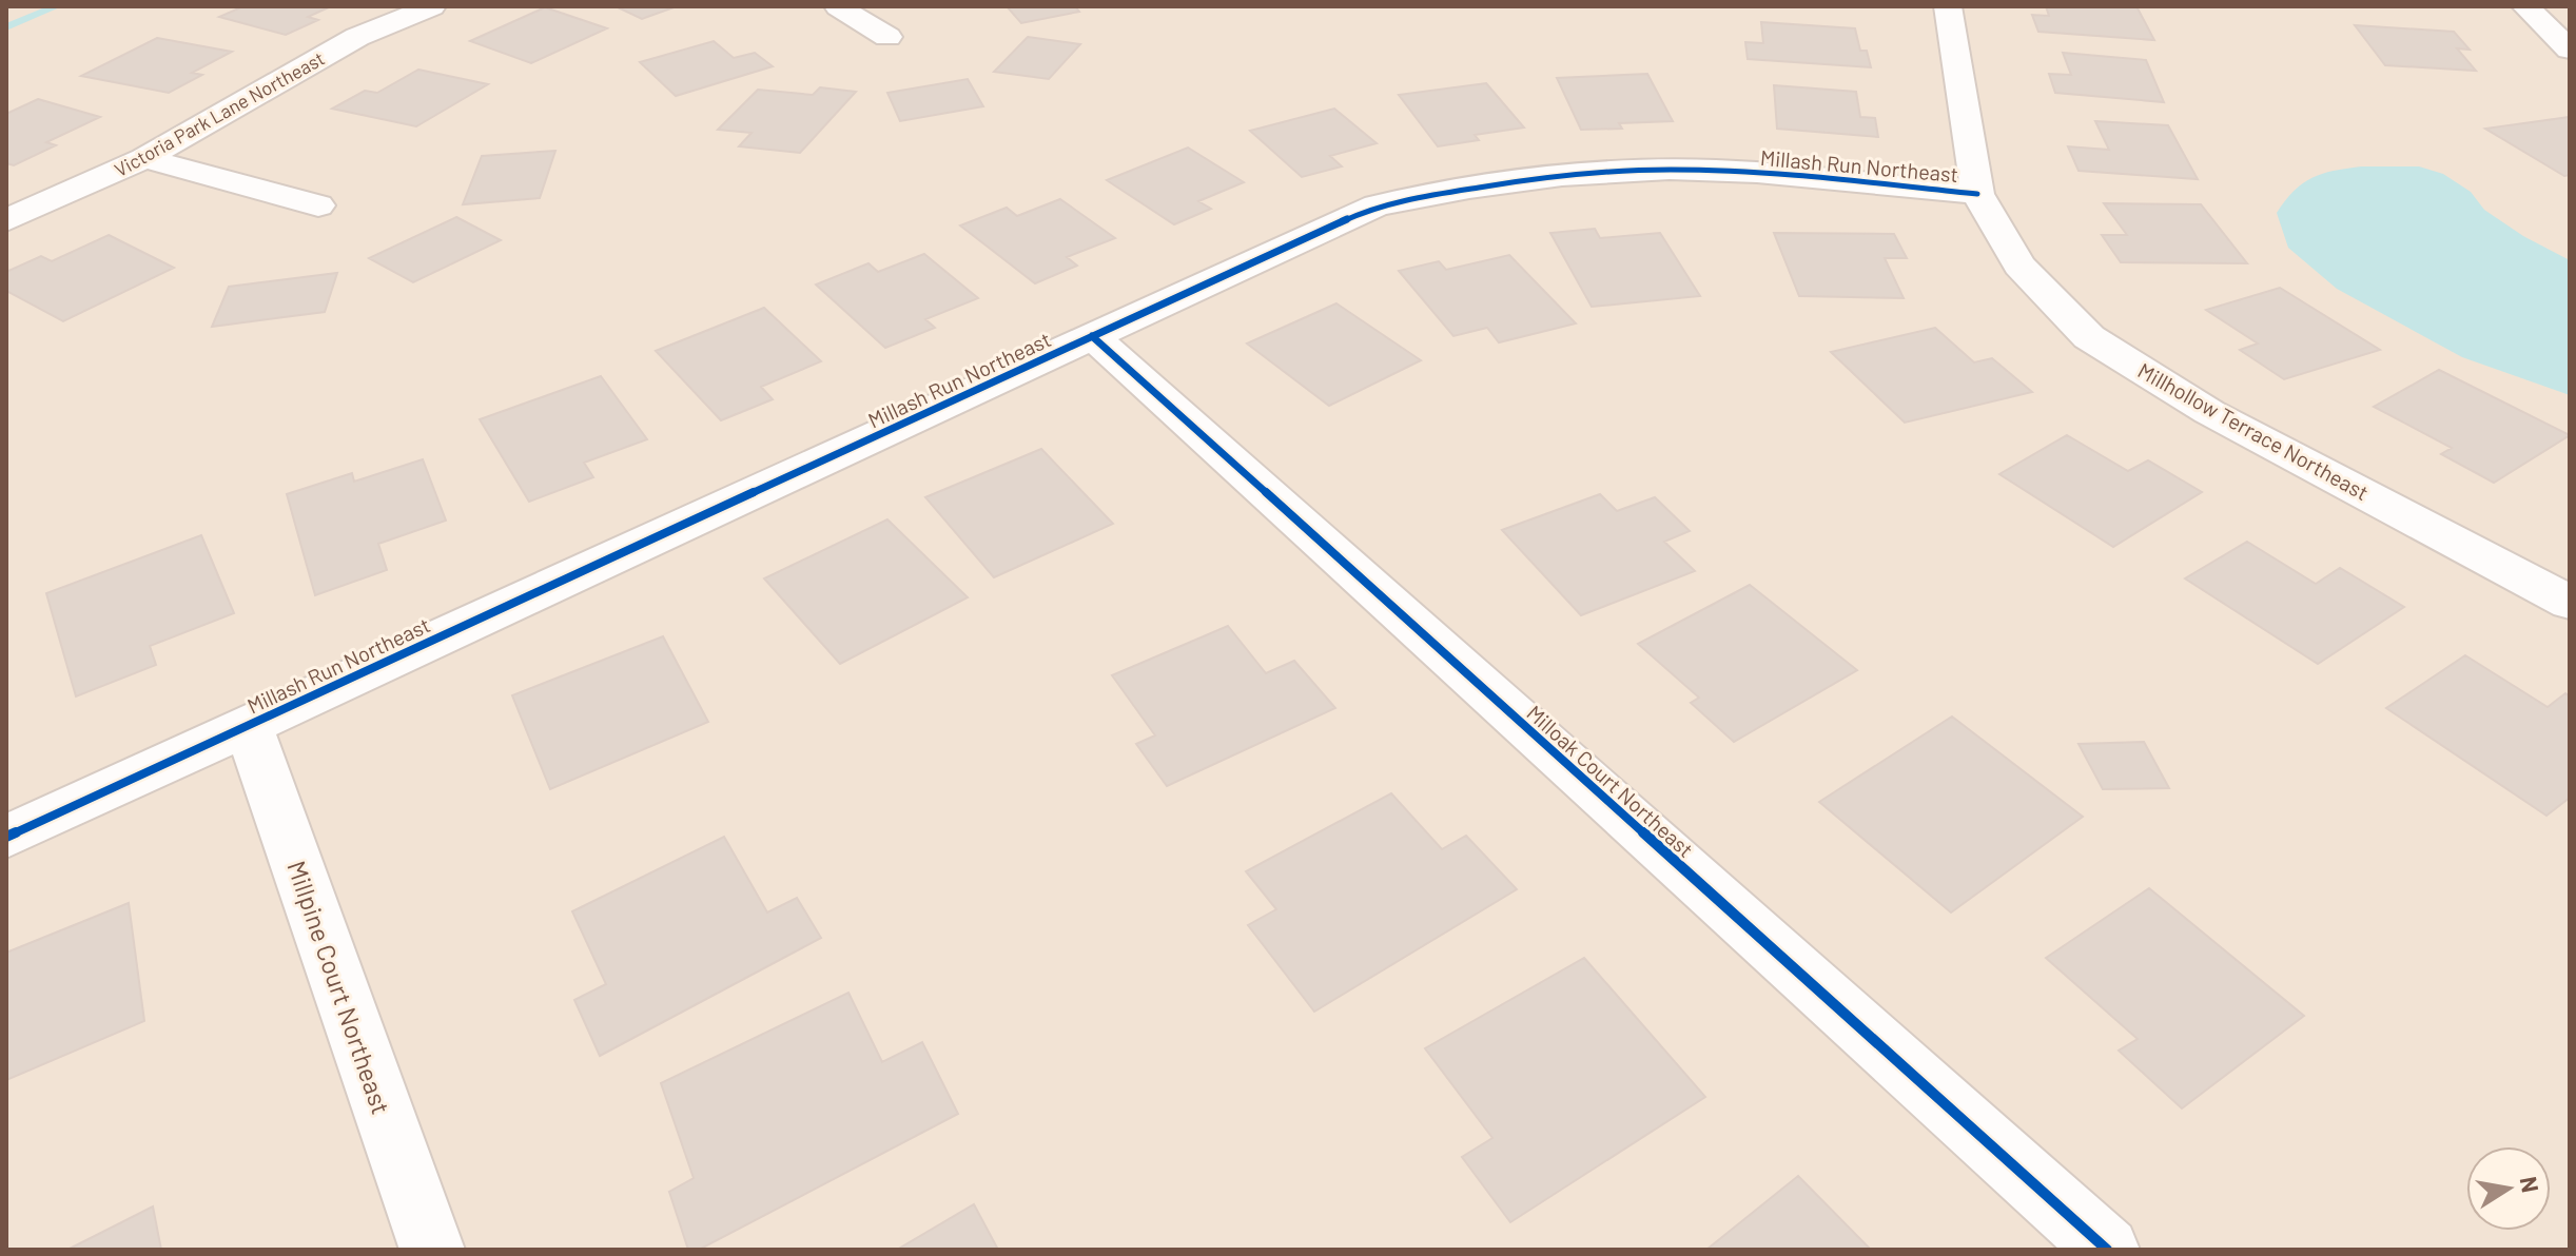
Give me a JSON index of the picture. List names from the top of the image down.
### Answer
{
  "streets": {
    "street": [
      "Victoria Park Lane Northeast",
      "Millash Run Northeast",
      "Millhollow Terrace Northeast",
      "Milloak Court Northeast",
      "Millpine Court Northeast"
    ]
  },
  "crossings": [
    ["Millash Run Northeast", "Millhollow Terrace Northeast"],
    ["Millash Run Northeast", "Milloak Court Northeast"],
    ["Millash Run Northeast", "Millpine Court Northeast"]
  ],
  "north": "right"
}
